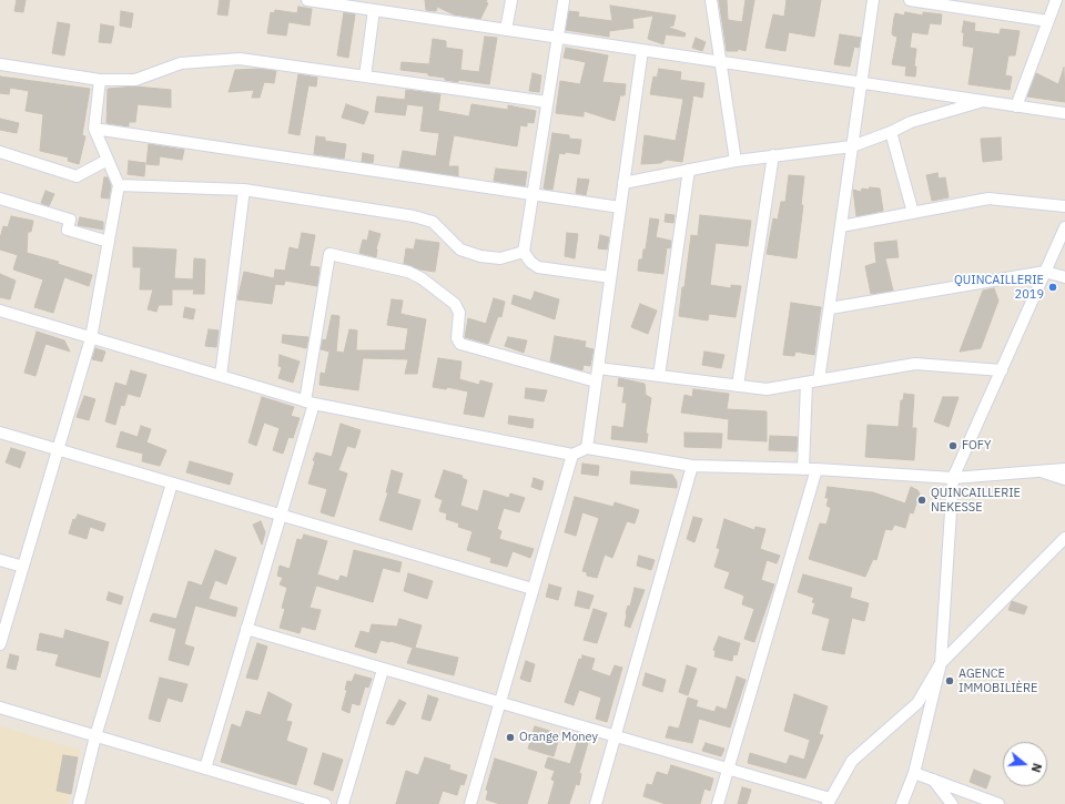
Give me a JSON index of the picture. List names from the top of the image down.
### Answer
{
  "places": [
    "QUINCAILLERIE 2019",
    "FOFY",
    "QUINCAILLERIE NEKESSE",
    "AGENCE IMMOBILIÈRE",
    "Orange Money"
  ],
  "north": "right"
}
